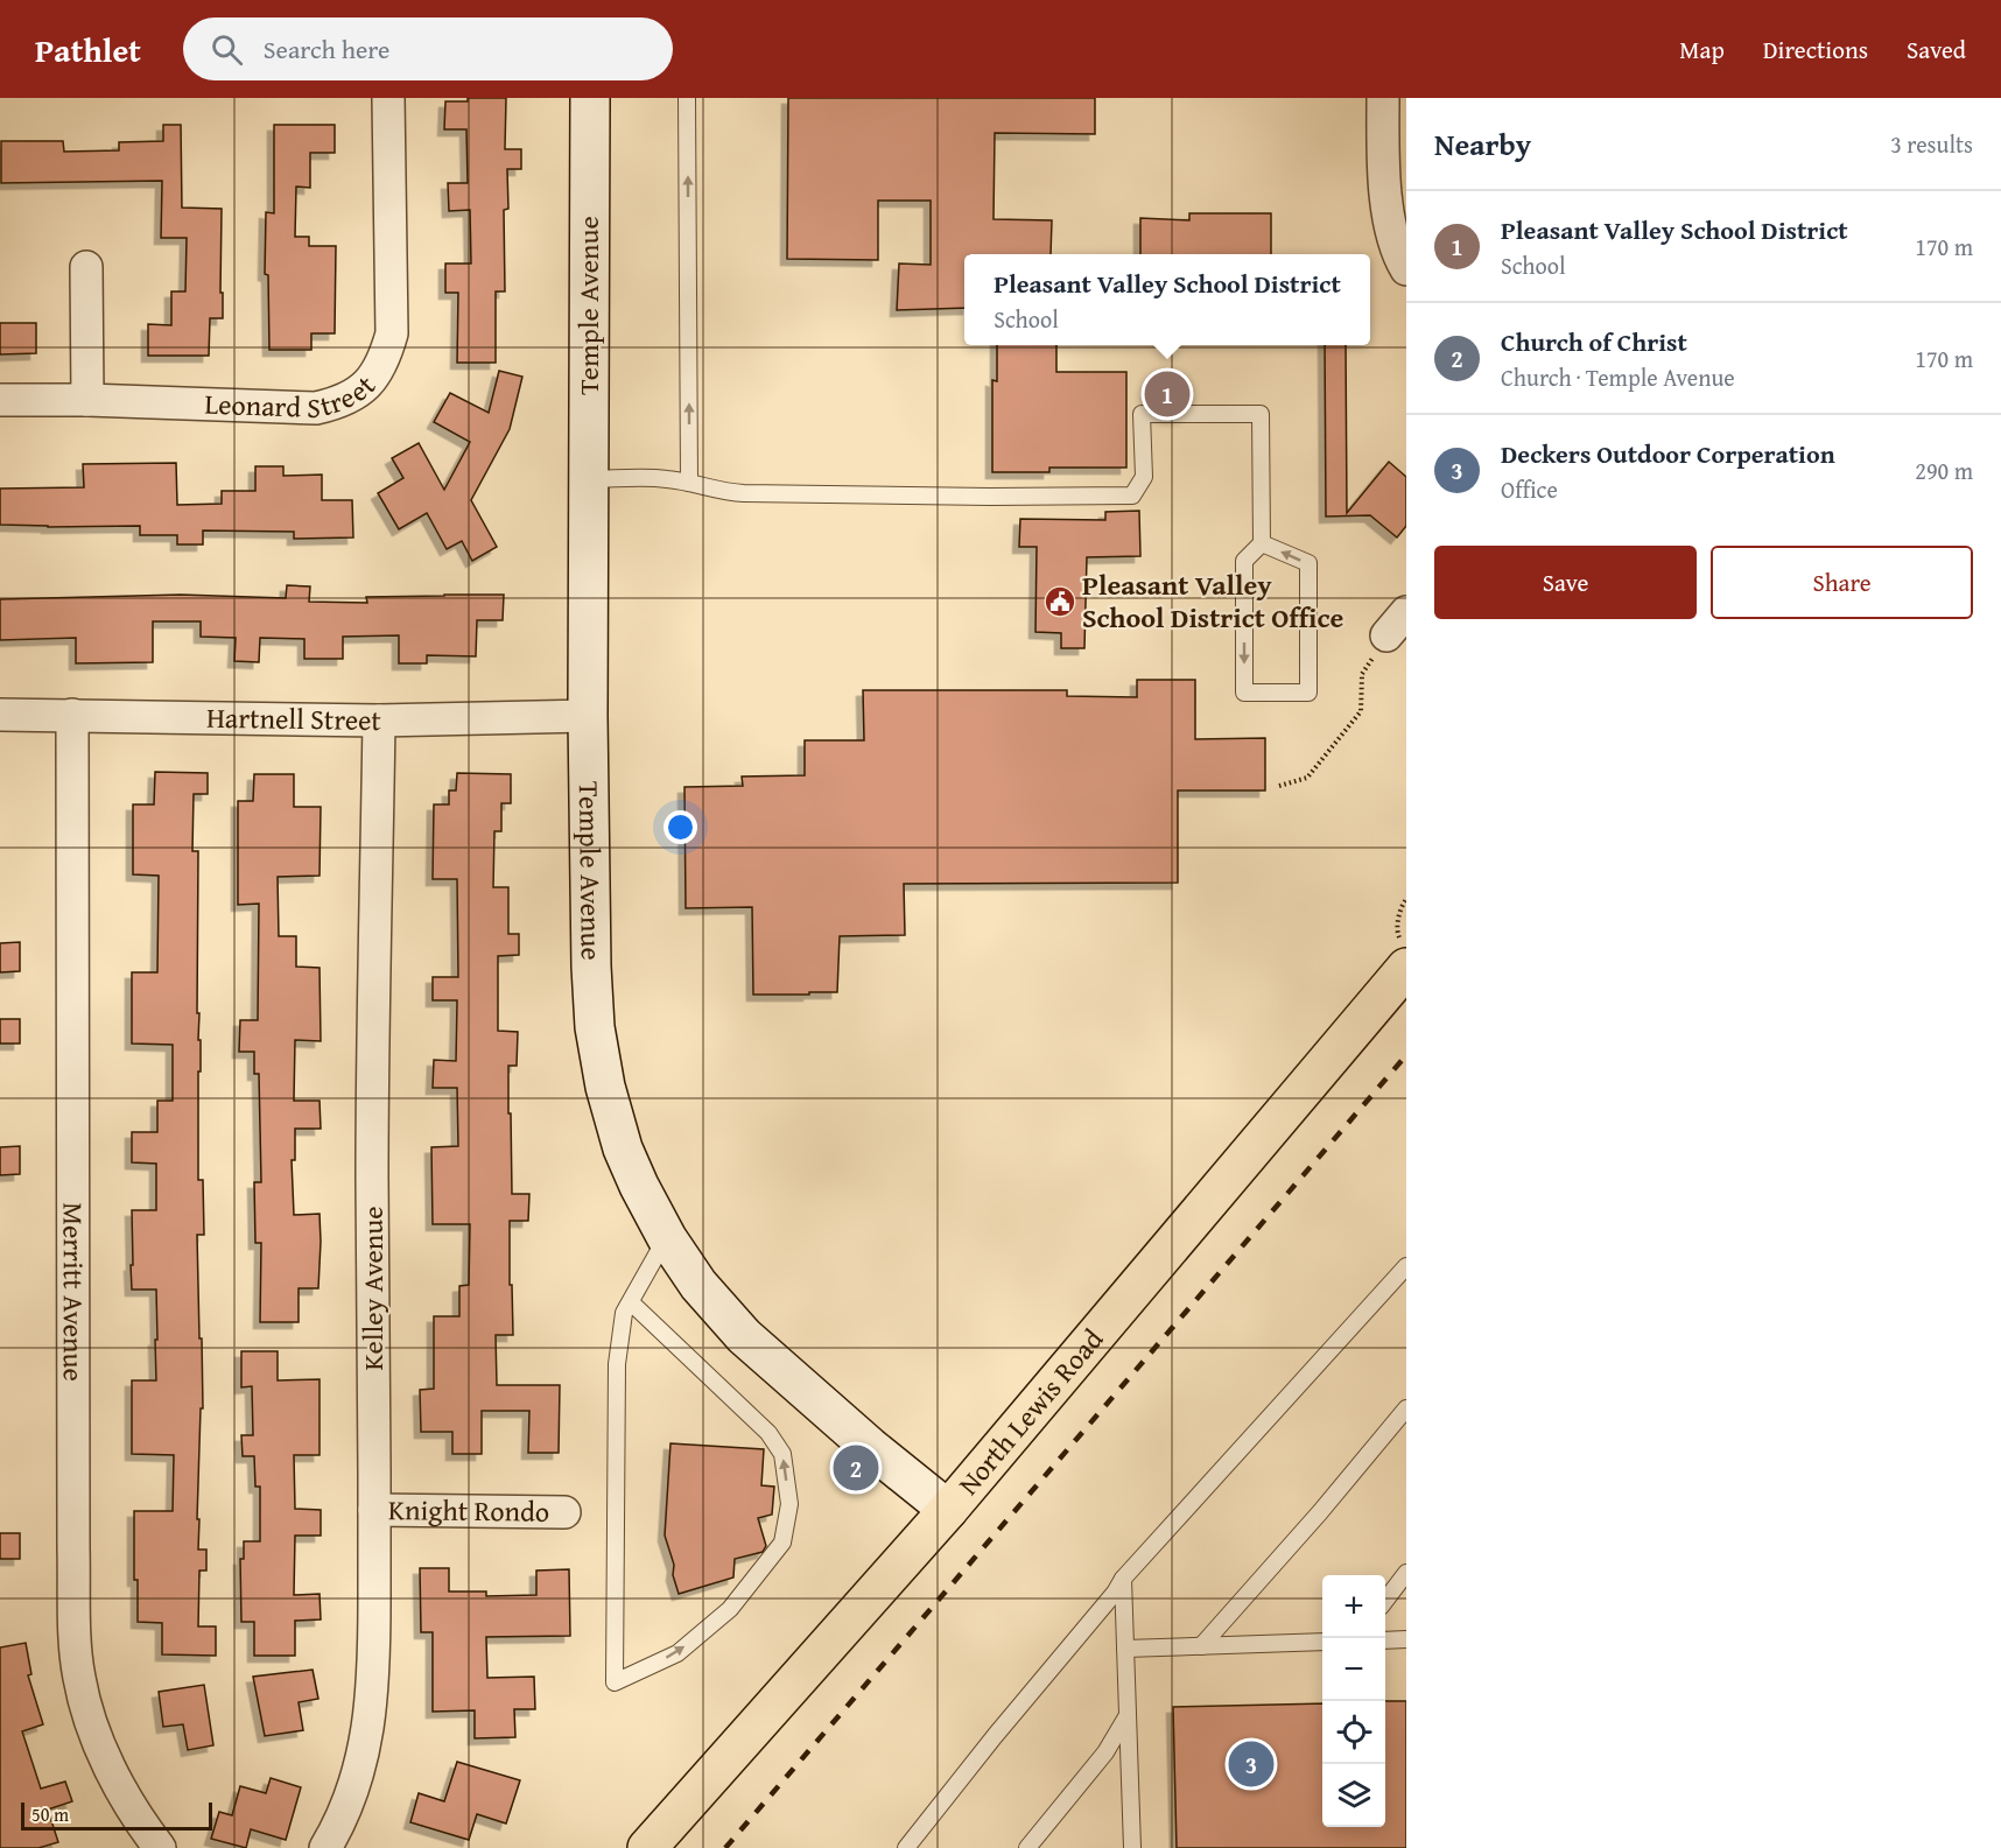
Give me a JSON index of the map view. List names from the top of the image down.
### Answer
{
  "streets": {
    "main road": ["Temple Avenue", "North Lewis Road"],
    "street": [
      "Leonard Street",
      "Hartnell Street",
      "Kelley Avenue",
      "Merritt Avenue",
      "Knight Rondo"
    ]
  },
  "crossings": [
    ["Temple Avenue", "Hartnell Street"],
    ["Temple Avenue", "North Lewis Road"],
    ["Hartnell Street", "Kelley Avenue"],
    ["Hartnell Street", "Merritt Avenue"],
    ["Kelley Avenue", "Knight Rondo"]
  ],
  "places": {
    "public building": ["Pleasant Valley School District Office"]
  },
  "scale_bar": "50 m",
  "page": {
    "header": "Pathlet",
    "search": "Search here",
    "nav": ["Map", "Directions", "Saved"],
    "heading": ["Nearby", "3 results"],
    "list": [
      {
        "mark": "1",
        "name": "Pleasant Valley School District",
        "note": "School",
        "value": "170 m"
      },
      {
        "mark": "2",
        "name": "Church of Christ",
        "note": "Church · Temple Avenue",
        "value": "170 m"
      },
      {
        "mark": "3",
        "name": "Deckers Outdoor Corperation",
        "note": "Office",
        "value": "290 m"
      }
    ],
    "popup": ["Pleasant Valley School District", "School"],
    "pins": ["1", "2", "3"],
    "buttons": ["Save", "Share"],
    "map_buttons": ["+", "−"],
    "scale": "50 m"
  }
}
